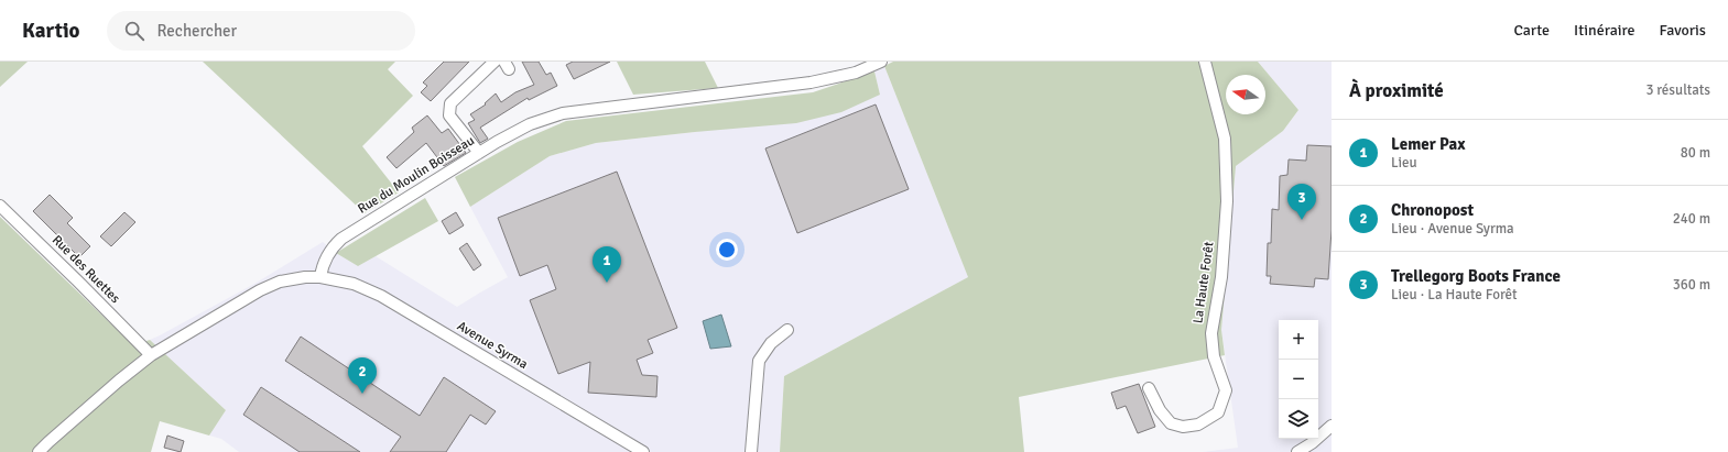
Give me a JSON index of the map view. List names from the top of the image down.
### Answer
{
  "streets": {
    "street": [
      "Rue du Moulin Boisseau",
      "Rue des Ruettes",
      "La Haute Forêt",
      "Avenue Syrma"
    ]
  },
  "crossings": [
    ["Rue du Moulin Boisseau", "Avenue Syrma"]
  ],
  "north": "left",
  "page": {
    "header": "Kartio",
    "search": "Rechercher",
    "nav": ["Carte", "Itinéraire", "Favoris"],
    "heading": ["À proximité", "3 résultats"],
    "list": [
      {
        "mark": "1",
        "name": "Lemer Pax",
        "note": "Lieu",
        "value": "80 m"
      },
      {
        "mark": "2",
        "name": "Chronopost",
        "note": "Lieu · Avenue Syrma",
        "value": "240 m"
      },
      {
        "mark": "3",
        "name": "Trellegorg Boots France",
        "note": "Lieu · La Haute Forêt",
        "value": "360 m"
      }
    ],
    "pins": ["3", "1", "2"],
    "map_buttons": ["+", "−"]
  }
}
